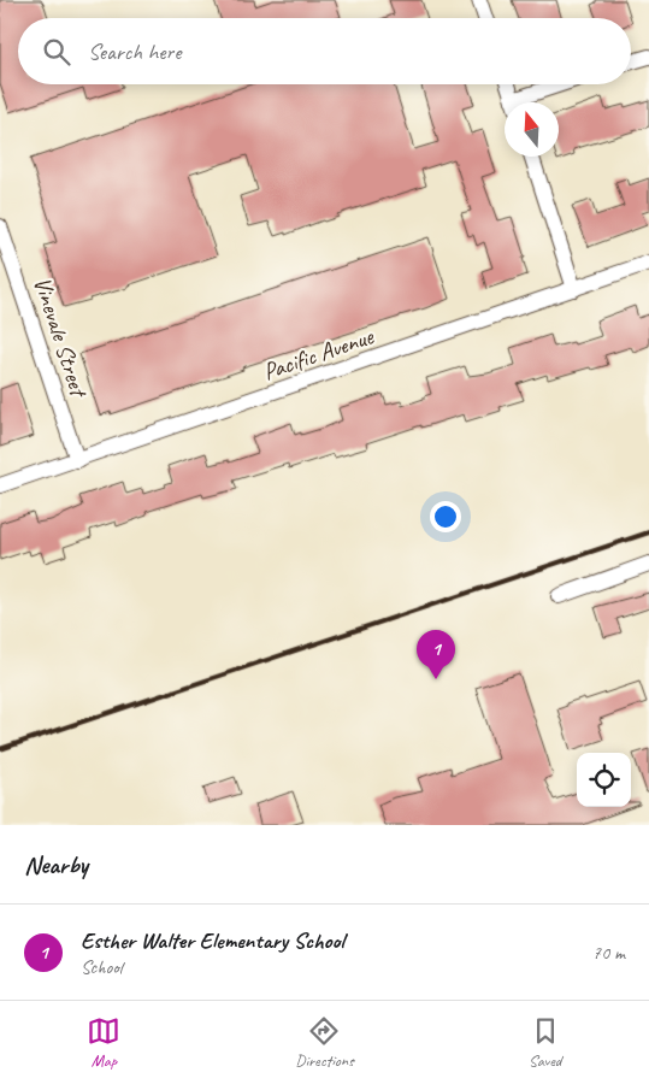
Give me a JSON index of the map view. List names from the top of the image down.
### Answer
{
  "streets": {
    "street": ["Vinevale Street", "Pacific Avenue"]
  },
  "crossings": [
    ["Vinevale Street", "Pacific Avenue"]
  ],
  "north": "top",
  "page": {
    "search": "Search here",
    "pins": "1",
    "heading": "Nearby",
    "list": [
      {
        "mark": "1",
        "name": "Esther Walter Elementary School",
        "note": "School",
        "value": "70 m"
      }
    ],
    "nav": ["Map", "Directions", "Saved"]
  }
}
